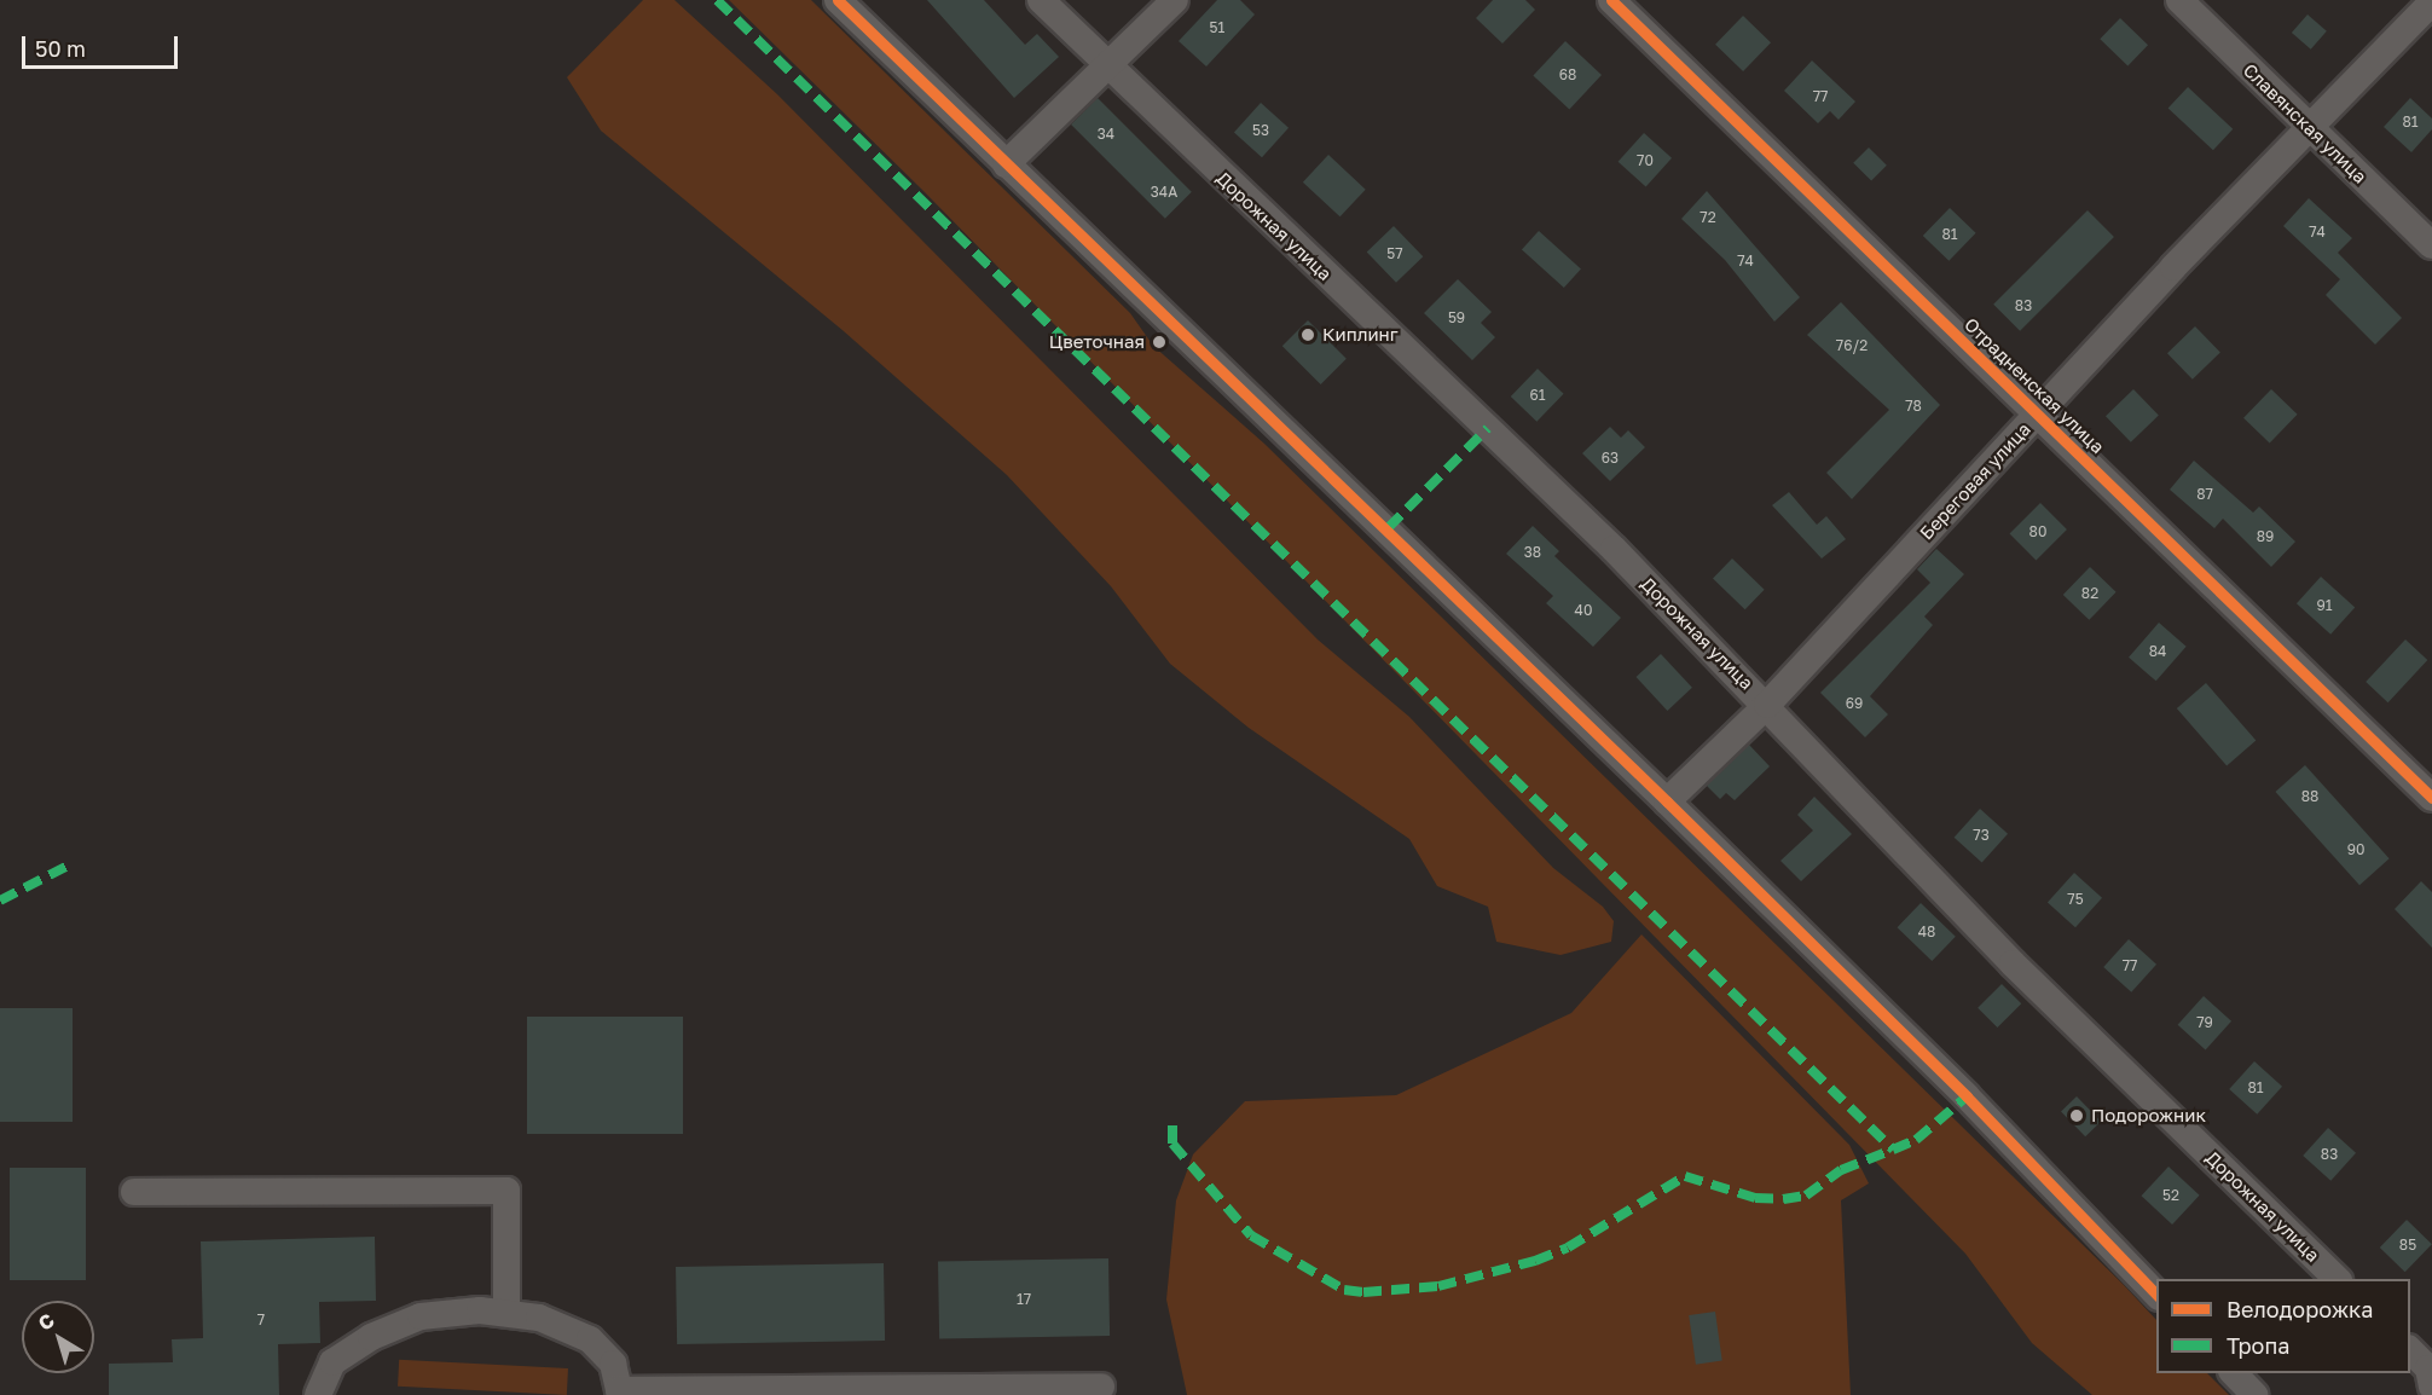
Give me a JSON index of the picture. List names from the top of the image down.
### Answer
{
  "streets": {
    "street": [
      "Славянская улица",
      "Дорожная улица",
      "Отрадненская улица",
      "Береговая улица"
    ]
  },
  "crossings": [
    ["Славянская улица", "Береговая улица"],
    ["Дорожная улица", "Береговая улица"],
    ["Отрадненская улица", "Береговая улица"]
  ],
  "places": ["Киплинг", "Цветочная", "Подорожник"],
  "house_numbers": [
    "51",
    "68",
    "77",
    "81",
    "53",
    "34",
    "70",
    "34А",
    "72",
    "74",
    "81",
    "57",
    "74",
    "83",
    "59",
    "76/2",
    "61",
    "78",
    "63",
    "87",
    "80",
    "89",
    "38",
    "82",
    "91",
    "40",
    "84",
    "69",
    "88",
    "73",
    "90",
    "75",
    "48",
    "77",
    "79",
    "81",
    "83",
    "52",
    "85",
    "17",
    "7"
  ],
  "legend": ["Велодорожка", "Тропа"],
  "scale_bar": "50 m",
  "north": "top left"
}
